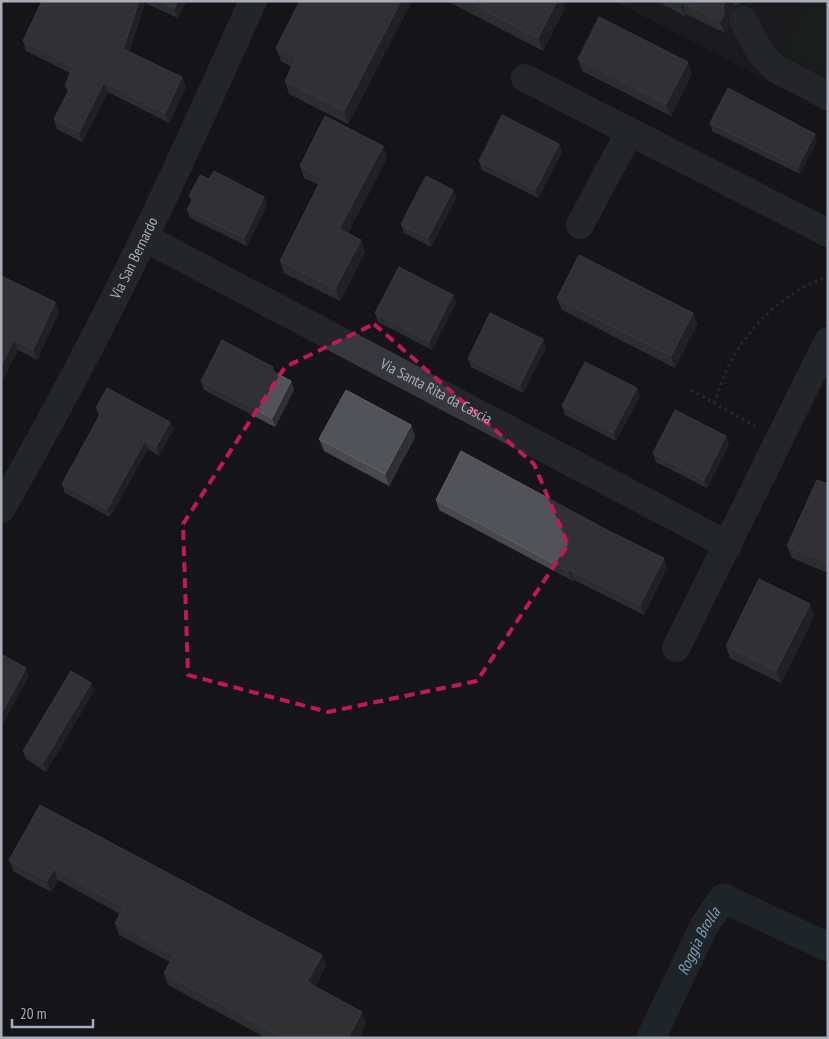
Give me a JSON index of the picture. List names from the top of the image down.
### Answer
{
  "streets": {
    "street": ["Via San Bernardo", "Via Santa Rita da Cascia"]
  },
  "crossings": [
    ["Via San Bernardo", "Via Santa Rita da Cascia"]
  ],
  "water": ["Roggia Brolla"],
  "scale_bar": "20 m"
}
